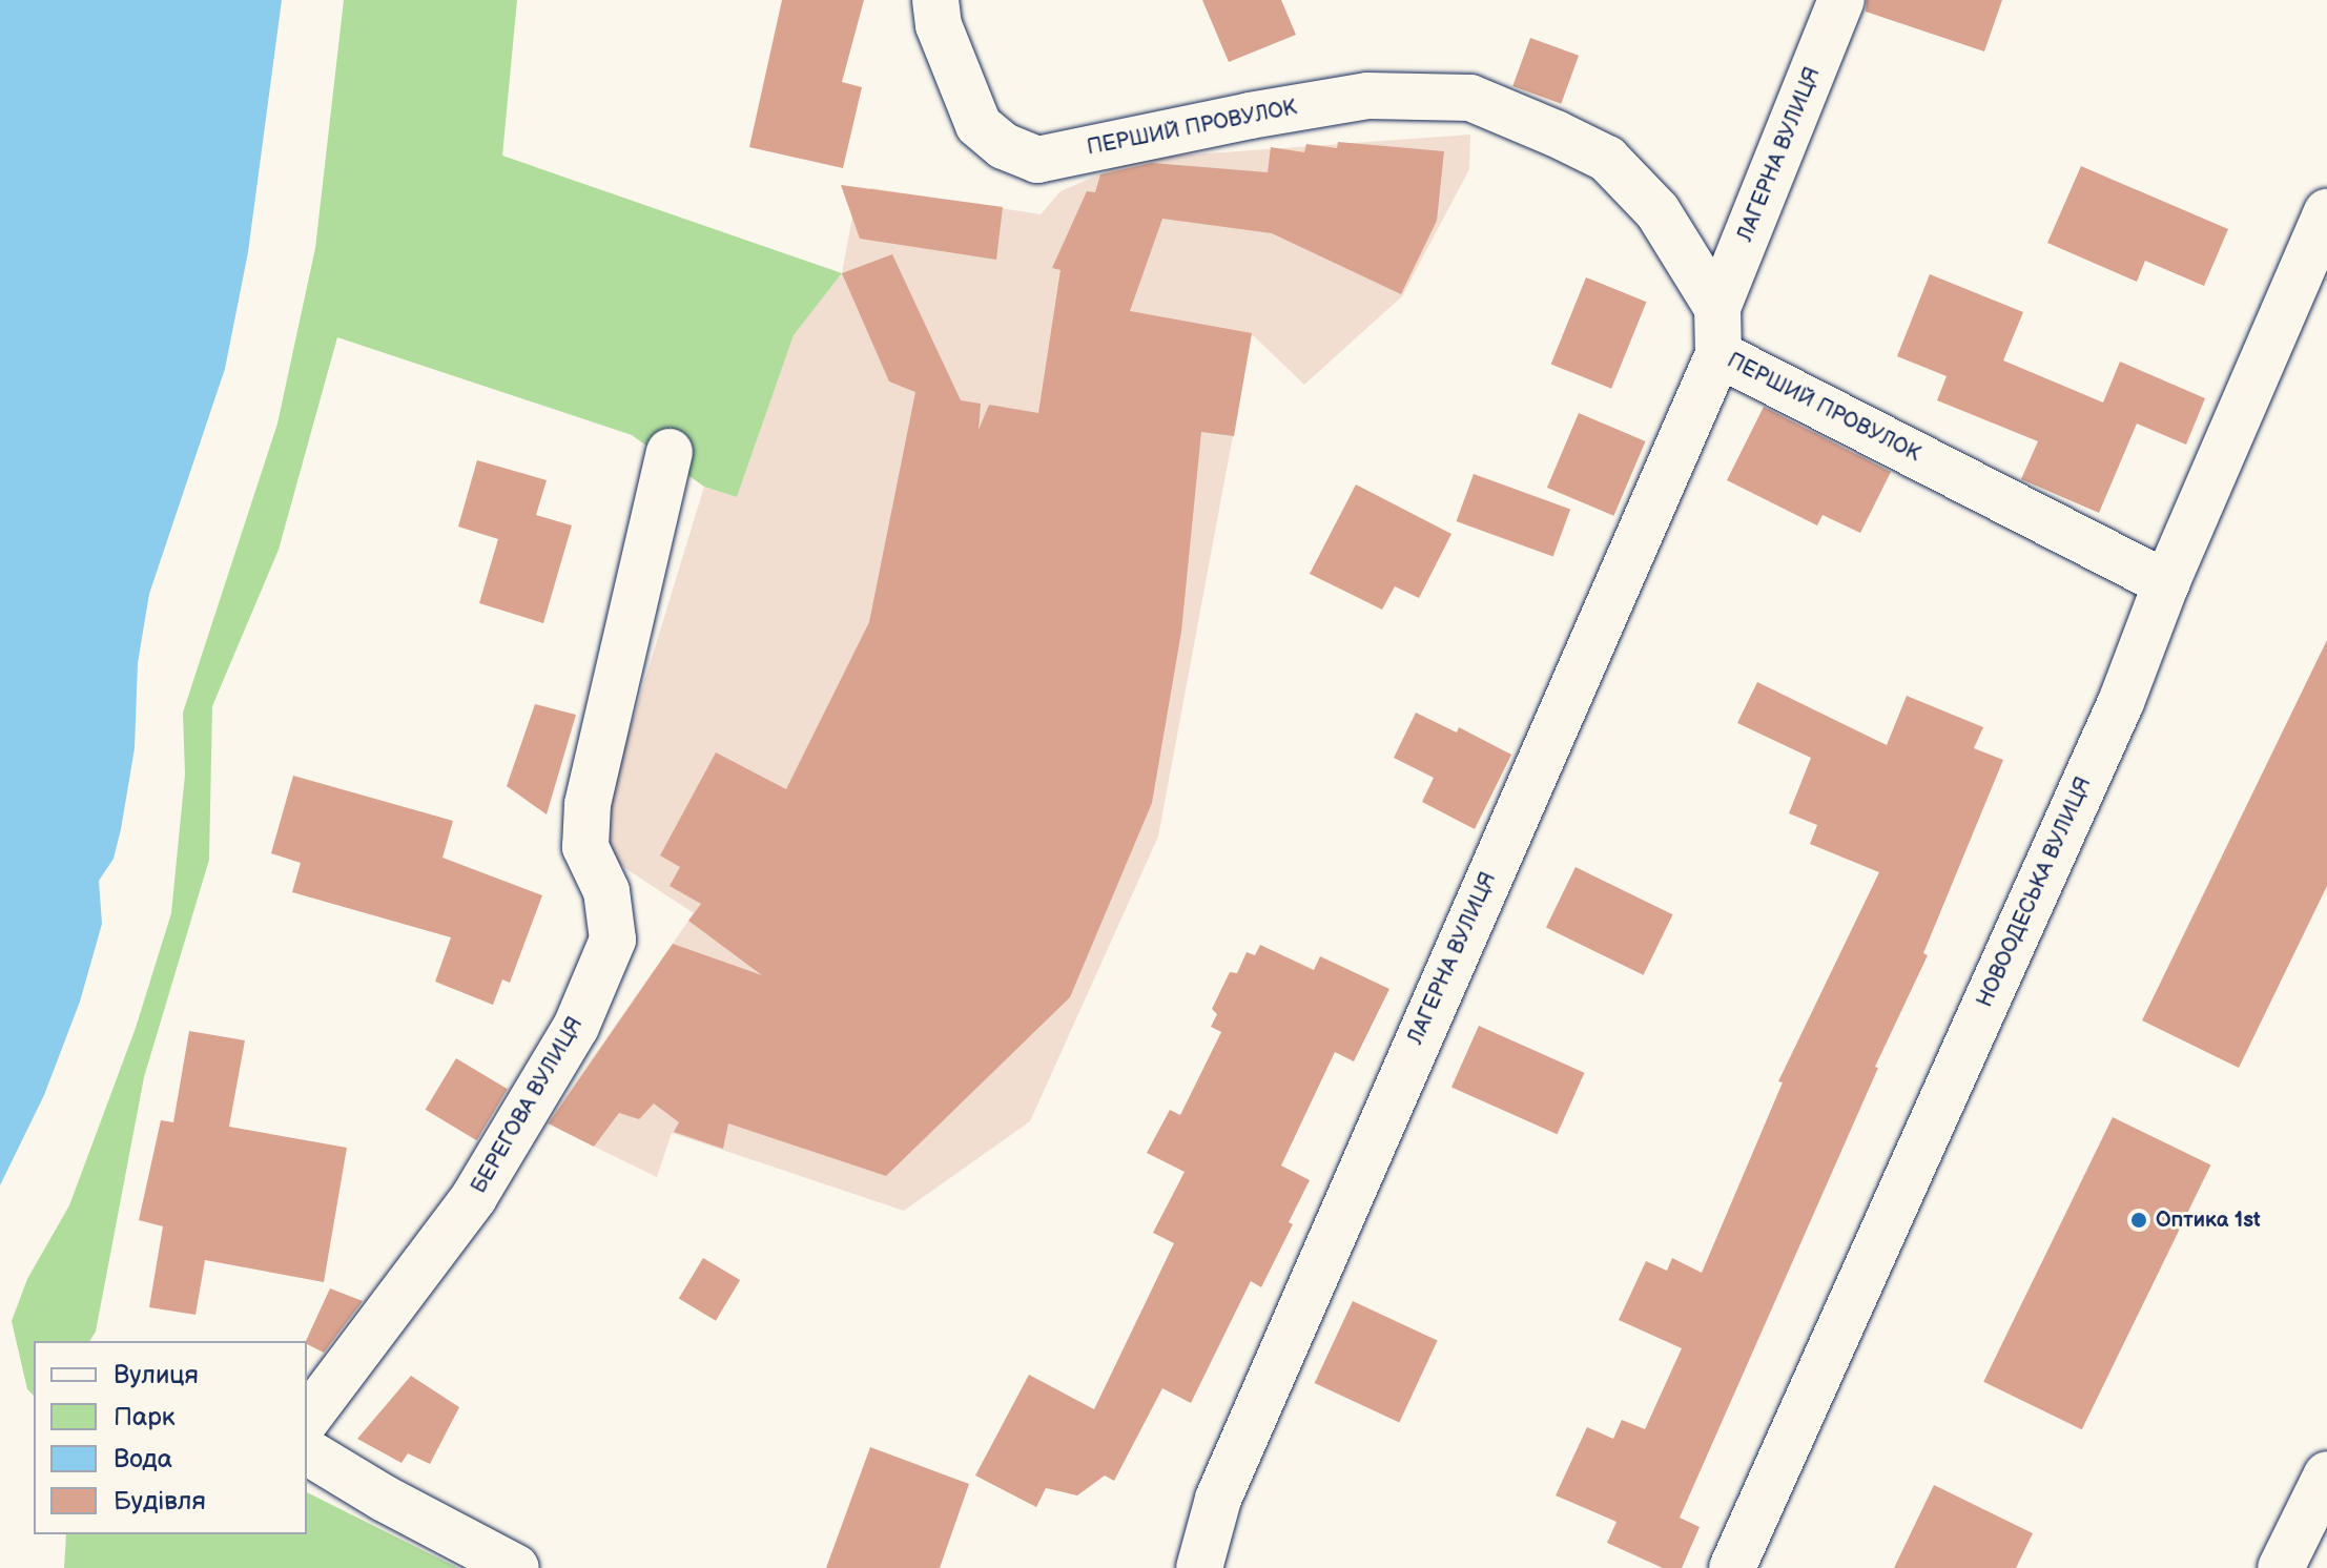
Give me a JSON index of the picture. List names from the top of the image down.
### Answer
{
  "streets": {
    "main road": [
      "ПЕРШИЙ ПРОВУЛОК",
      "ЛАГЕРНА ВУЛИЦЯ",
      "НОВООДЕСЬКА ВУЛИЦЯ",
      "БЕРЕГОВА ВУЛИЦЯ"
    ]
  },
  "crossings": [
    ["ПЕРШИЙ ПРОВУЛОК", "ЛАГЕРНА ВУЛИЦЯ"],
    ["ПЕРШИЙ ПРОВУЛОК", "НОВООДЕСЬКА ВУЛИЦЯ"]
  ],
  "places": ["Оптика 1st"],
  "legend": [
    "Вулиця",
    "Парк",
    "Вода",
    "Будівля"
  ]
}
